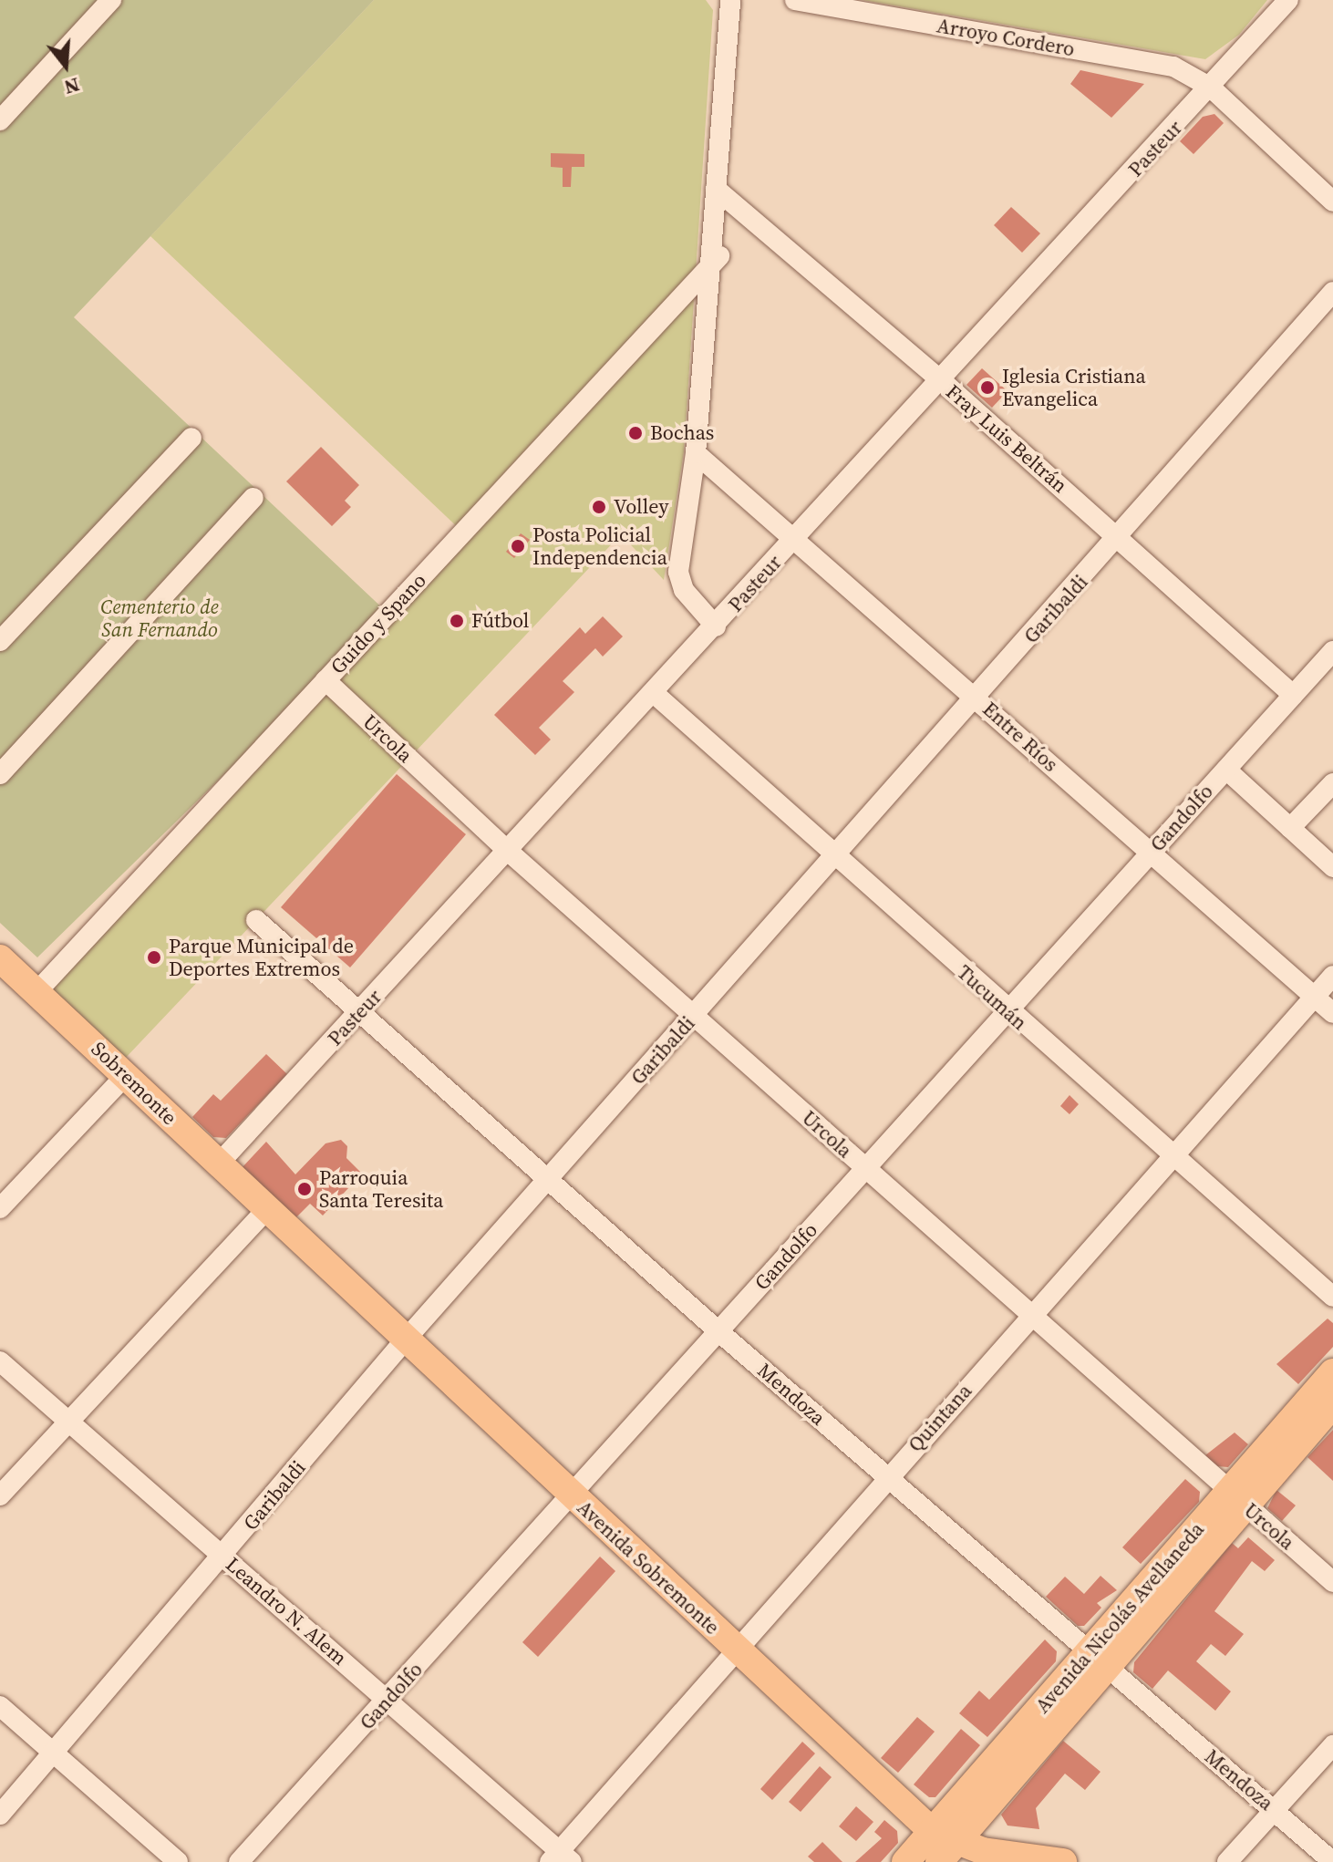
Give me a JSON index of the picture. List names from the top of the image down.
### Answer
{
  "streets": {
    "main road": ["Sobremonte", "Avenida Sobremonte", "Avenida Nicolás Avellaneda"],
    "street": [
      "Arroyo Cordero",
      "Pasteur",
      "Fray Luis Beltrán",
      "Garibaldi",
      "Guido y Spano",
      "Entre Ríos",
      "Urcola",
      "Gandolfo",
      "Tucumán",
      "Mendoza",
      "Quintana",
      "Leandro N. Alem"
    ]
  },
  "crossings": [
    ["Arroyo Cordero", "Pasteur"],
    ["Pasteur", "Fray Luis Beltrán"],
    ["Pasteur", "Entre Ríos"],
    ["Pasteur", "Urcola"],
    ["Pasteur", "Tucumán"],
    ["Pasteur", "Sobremonte"],
    ["Pasteur", "Mendoza"],
    ["Fray Luis Beltrán", "Garibaldi"],
    ["Fray Luis Beltrán", "Gandolfo"],
    ["Garibaldi", "Entre Ríos"],
    ["Garibaldi", "Urcola"],
    ["Garibaldi", "Tucumán"],
    ["Garibaldi", "Mendoza"],
    ["Garibaldi", "Avenida Sobremonte"],
    ["Garibaldi", "Leandro N. Alem"],
    ["Guido y Spano", "Urcola"],
    ["Guido y Spano", "Sobremonte"],
    ["Entre Ríos", "Gandolfo"],
    ["Entre Ríos", "Quintana"],
    ["Urcola", "Gandolfo"],
    ["Urcola", "Quintana"],
    ["Urcola", "Avenida Nicolás Avellaneda"],
    ["Gandolfo", "Tucumán"],
    ["Gandolfo", "Mendoza"],
    ["Gandolfo", "Avenida Sobremonte"],
    ["Gandolfo", "Leandro N. Alem"],
    ["Tucumán", "Quintana"],
    ["Sobremonte", "Avenida Sobremonte"],
    ["Mendoza", "Quintana"],
    ["Mendoza", "Avenida Nicolás Avellaneda"],
    ["Quintana", "Avenida Sobremonte"],
    ["Quintana", "Leandro N. Alem"],
    ["Avenida Sobremonte", "Avenida Nicolás Avellaneda"]
  ],
  "parks": ["Cementerio de San Fernando"],
  "places": [
    "Iglesia Cristiana Evangelica",
    "Bochas",
    "Volley",
    "Posta Policial Independencia",
    "Fútbol",
    "Parque Municipal de Deportes Extremos",
    "Parroquia Santa Teresita"
  ],
  "north": "bottom"
}
